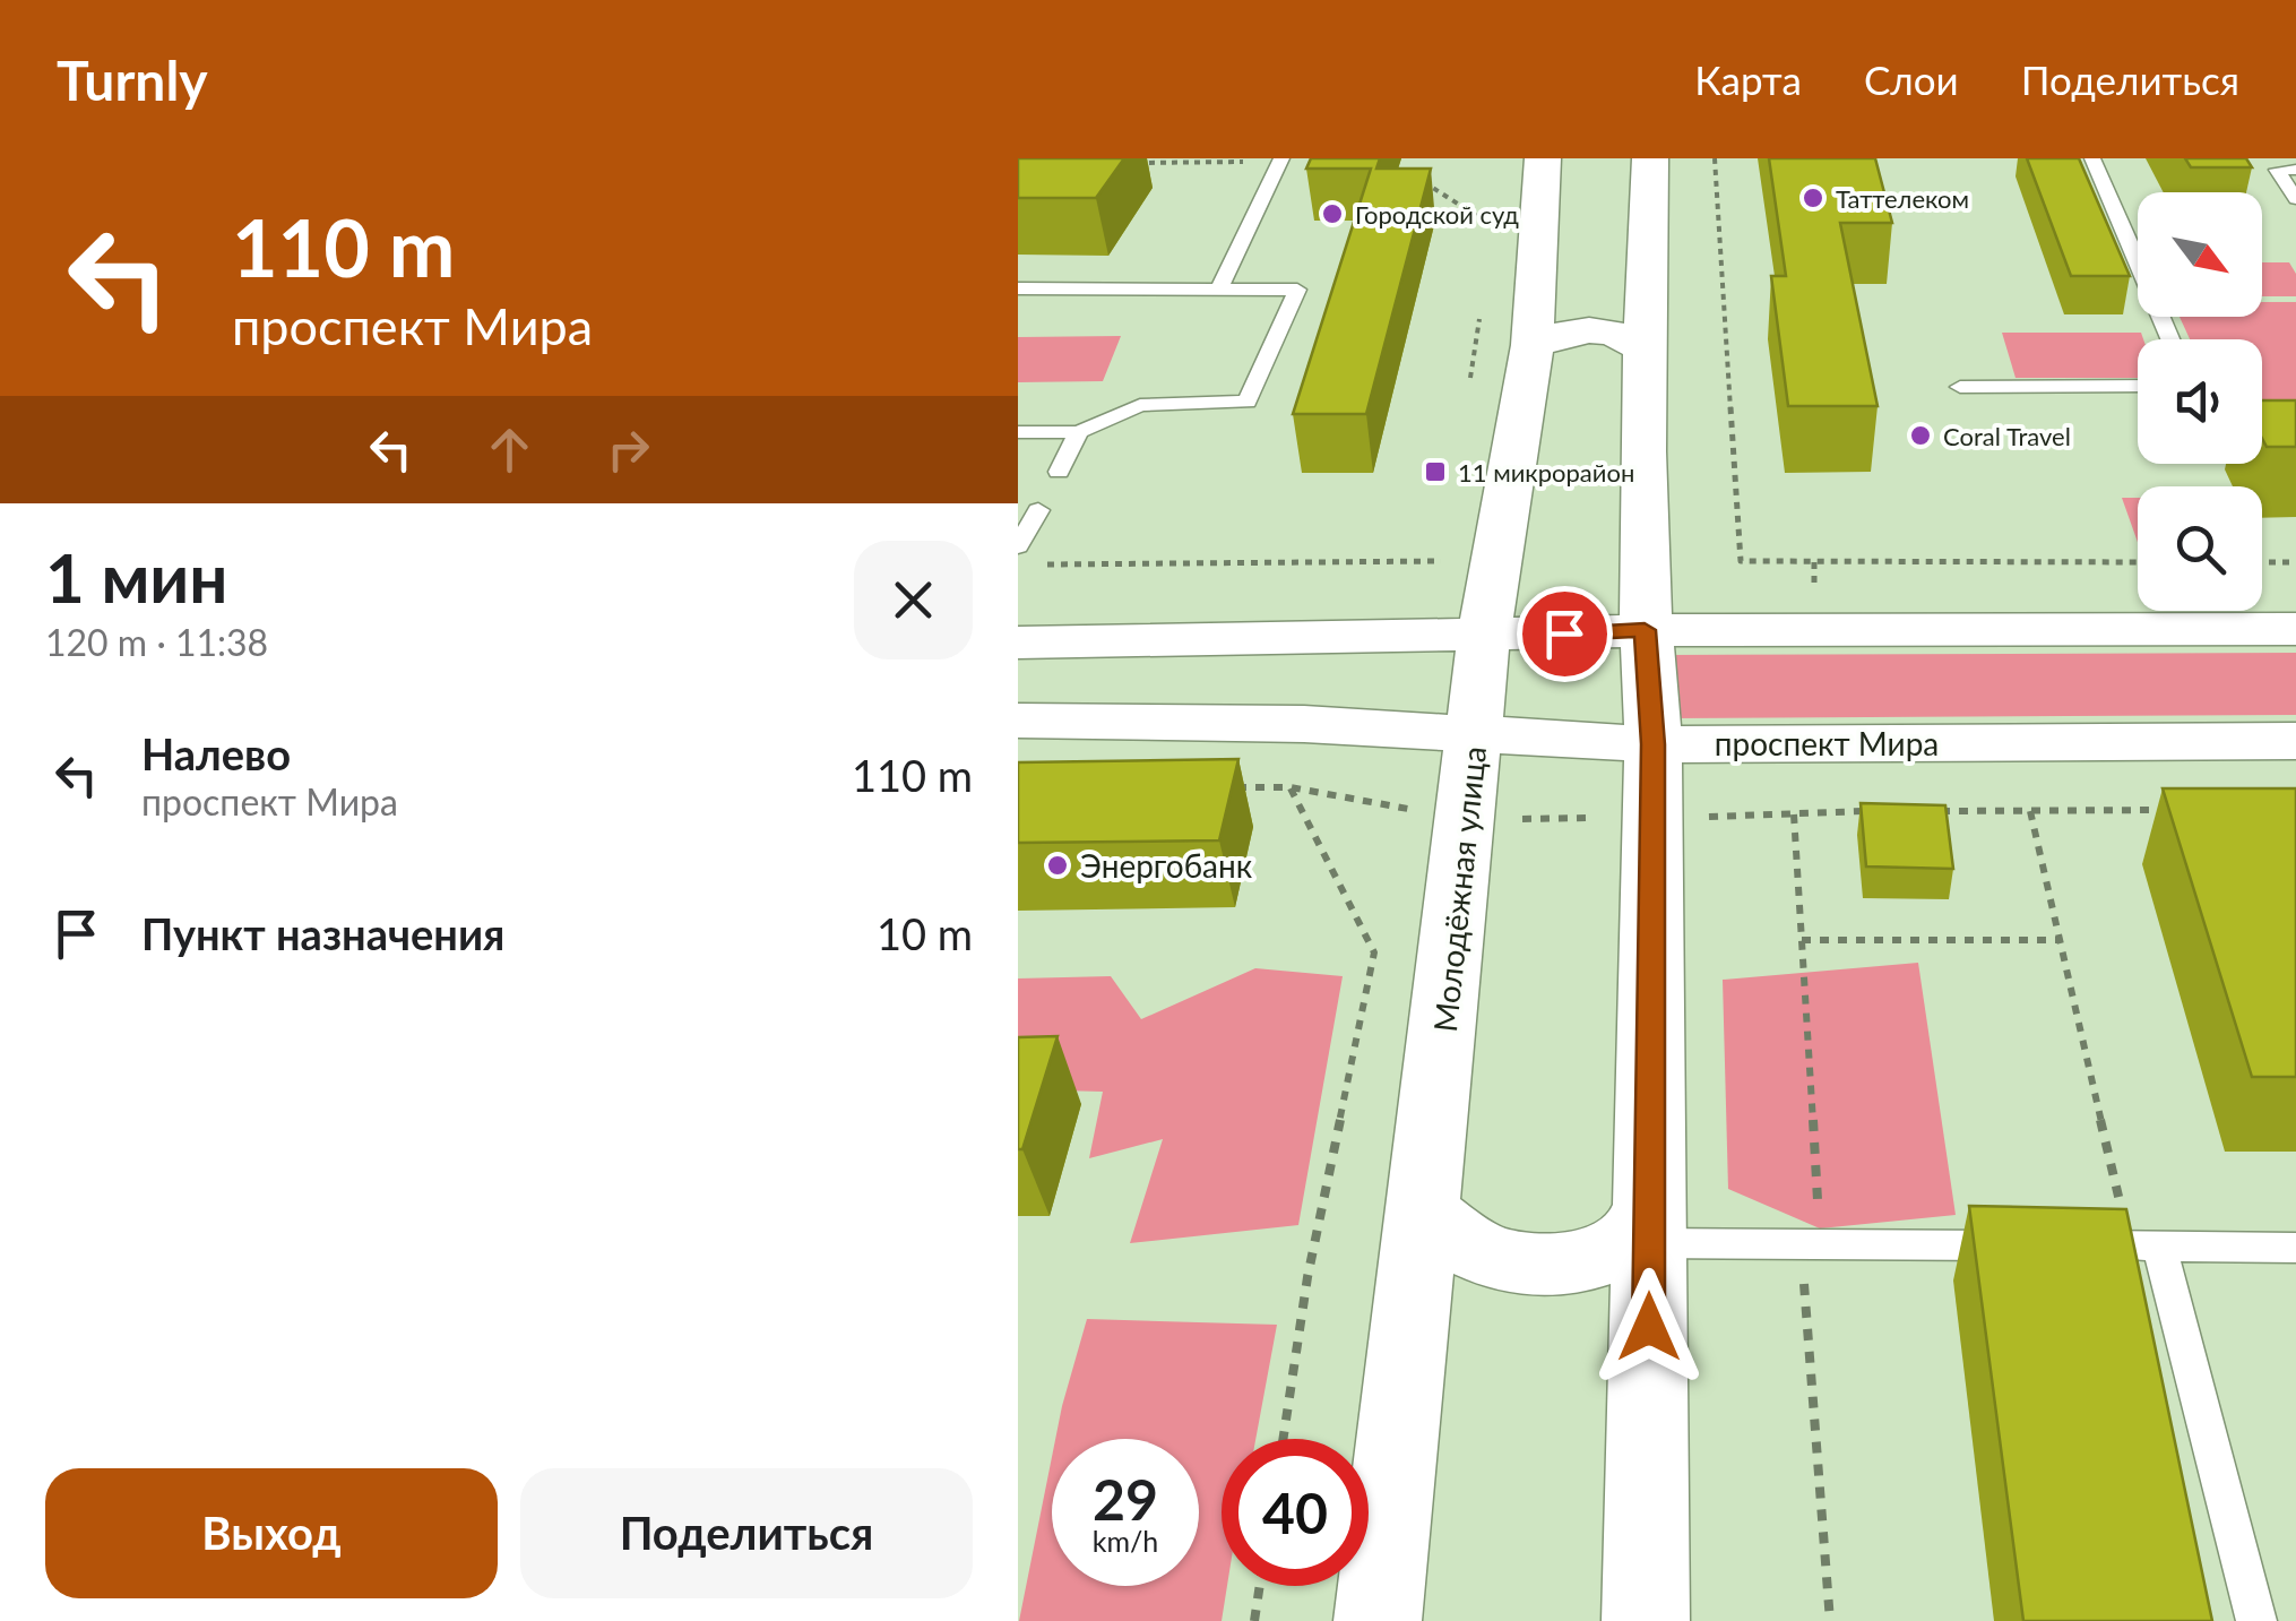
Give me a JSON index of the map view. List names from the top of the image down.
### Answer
{
  "streets": {
    "street": ["проспект Мира", "Молодёжная улица"]
  },
  "crossings": [
    ["проспект Мира", "Молодёжная улица"]
  ],
  "places": {
    "other": [
      "Таттелеком",
      "Городской суд",
      "Coral Travel",
      "Энергобанк"
    ],
    "transit": ["11 микрорайон"]
  },
  "north": "bottom right",
  "page": {
    "header": "Turnly",
    "nav": ["Карта", "Слои", "Поделиться"],
    "turn": ["110 m", "проспект Мира"],
    "heading": ["1 мин", "120 m · 11:38"],
    "list": [
      {
        "name": "Налево",
        "note": "проспект Мира",
        "value": "110 m"
      },
      {
        "name": "Пункт назначения",
        "value": "10 m"
      }
    ],
    "speed": "29 km/h",
    "limit": "40",
    "buttons": ["Выход", "Поделиться"]
  }
}
